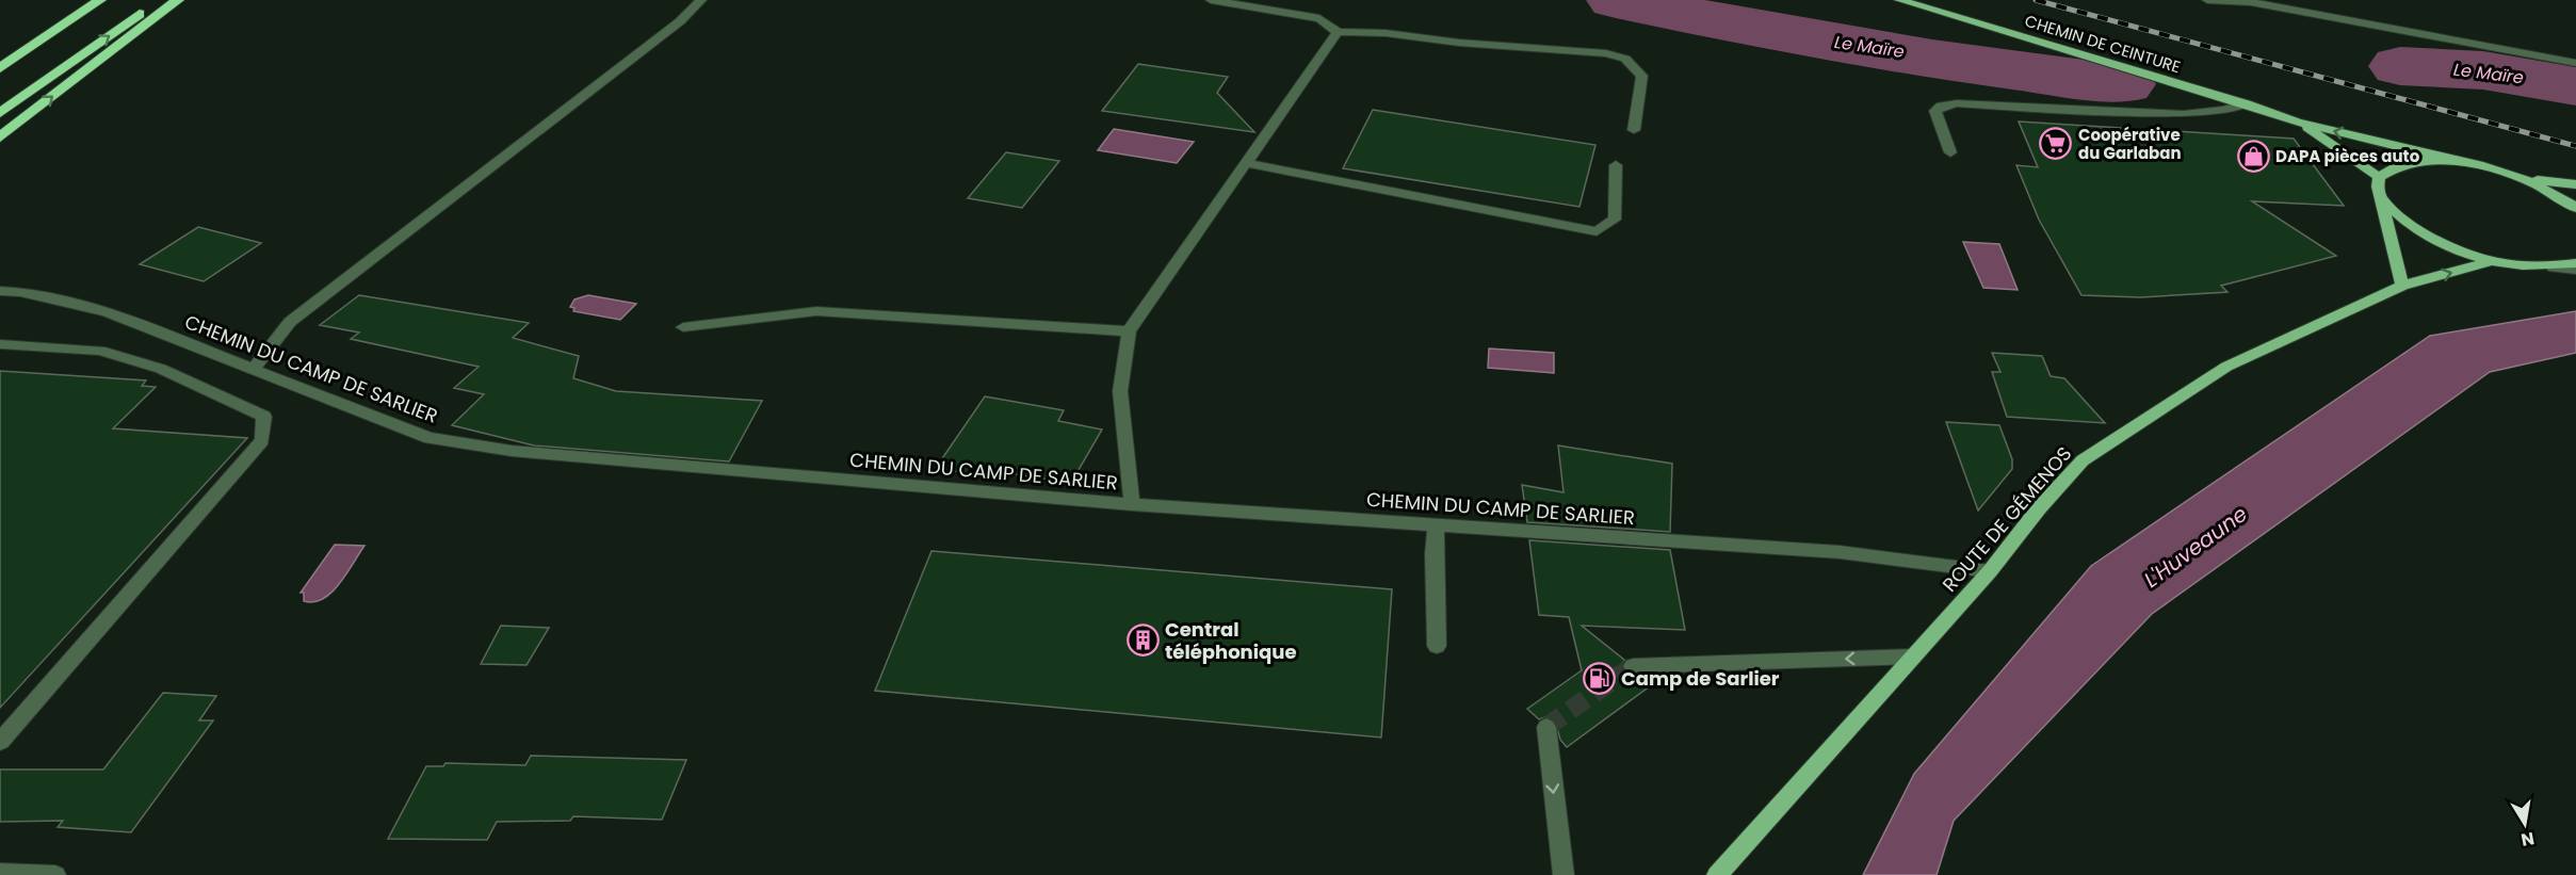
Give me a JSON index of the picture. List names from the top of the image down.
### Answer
{
  "streets": {
    "main road": ["CHEMIN DE CEINTURE", "ROUTE DE GÉMENOS"],
    "street": ["CHEMIN DU CAMP DE SARLIER"]
  },
  "crossings": [
    ["CHEMIN DU CAMP DE SARLIER", "ROUTE DE GÉMENOS"]
  ],
  "water": ["Le Maïre", "L'Huveaune"],
  "places": {
    "supermarket": ["Coopérative du Garlaban"],
    "shop": ["DAPA pièces auto"],
    "building": ["Central téléphonique"],
    "fuel station": ["Camp de Sarlier"]
  },
  "north": "bottom"
}
